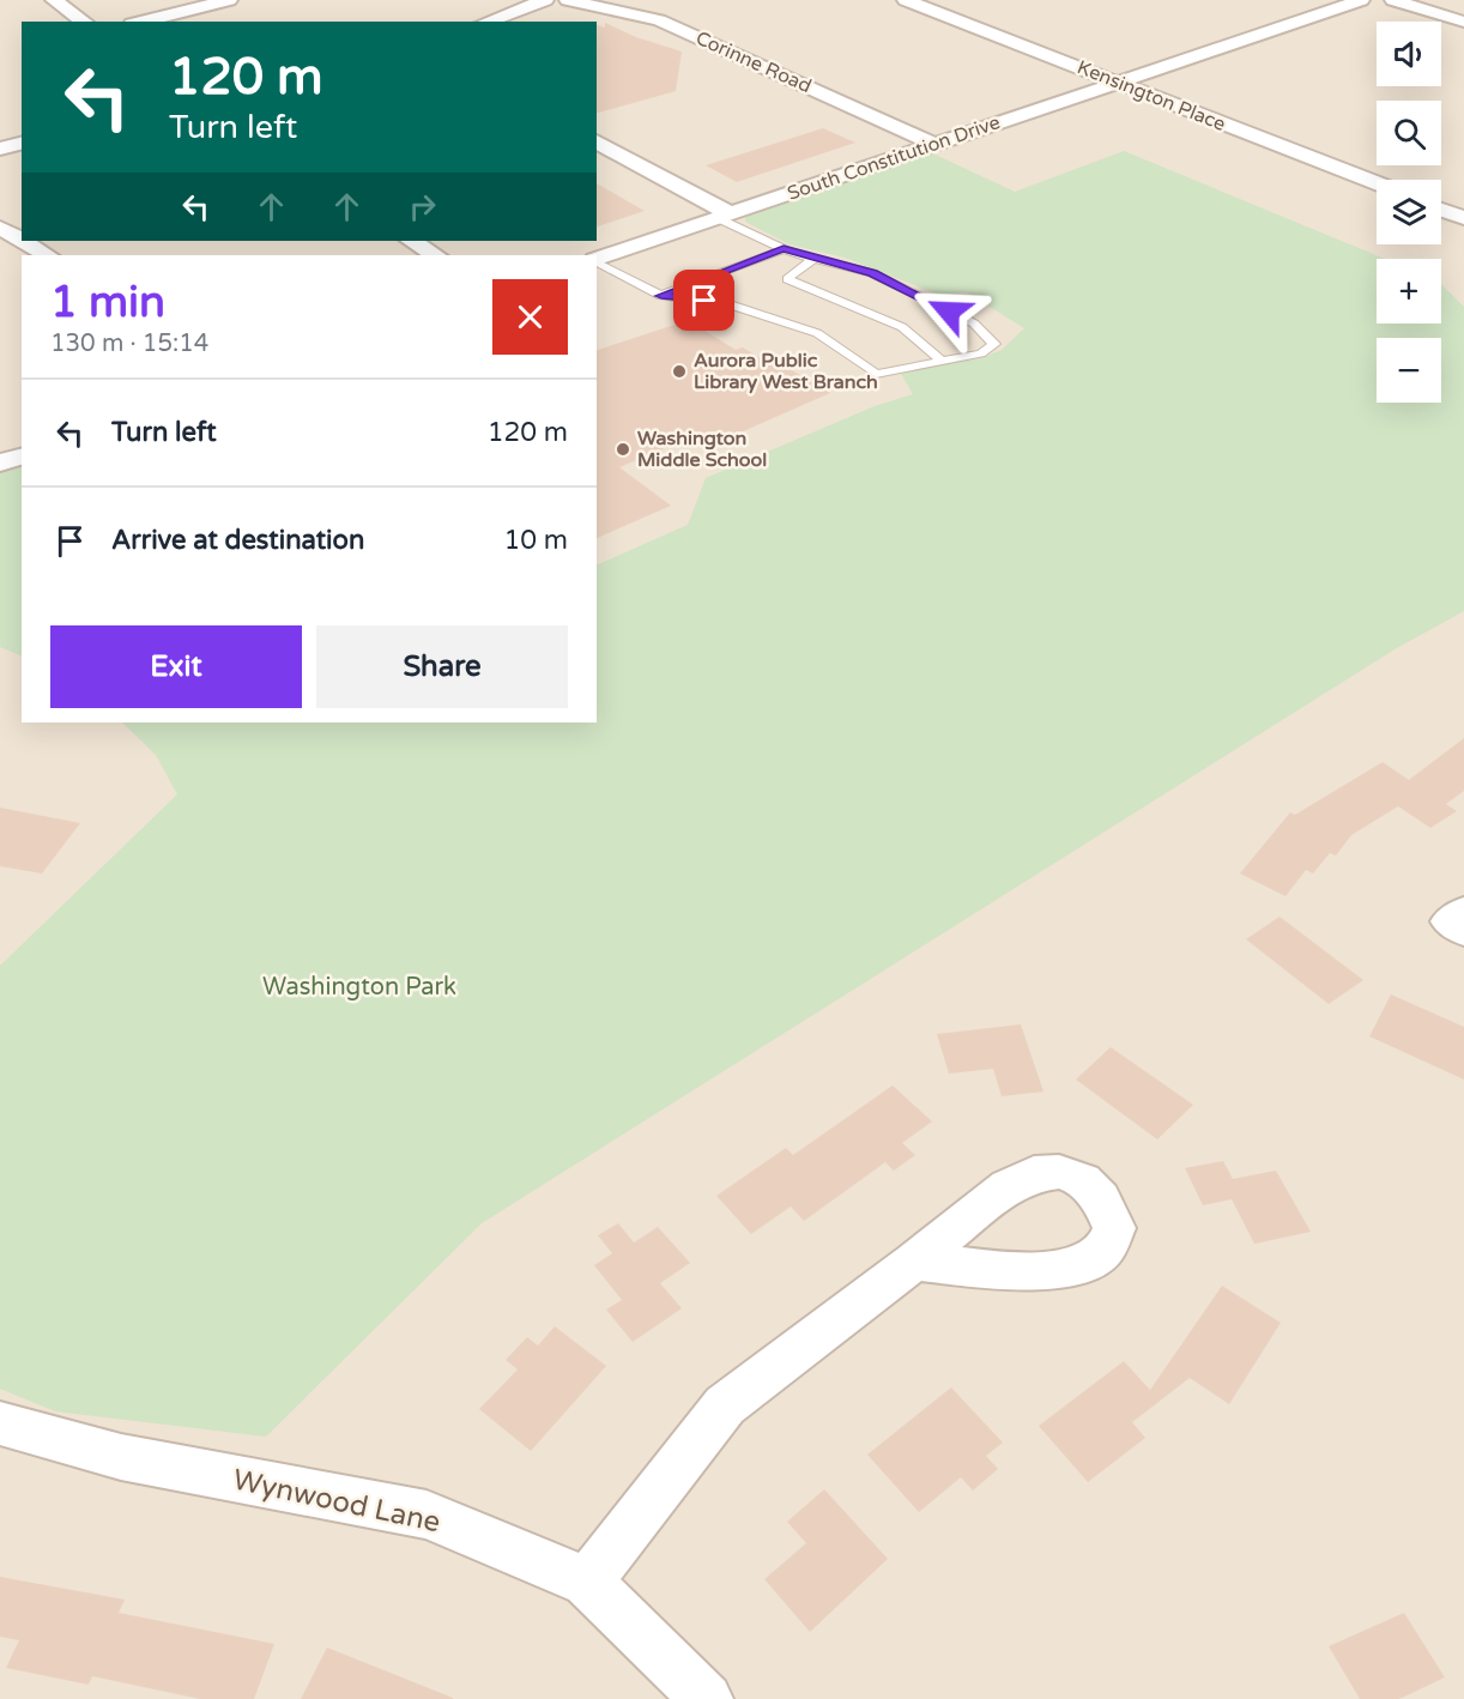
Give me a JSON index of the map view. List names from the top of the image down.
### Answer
{
  "streets": {
    "street": [
      "Corinne Road",
      "Kensington Place",
      "South Constitution Drive",
      "Wynwood Lane"
    ]
  },
  "crossings": [
    ["Corinne Road", "South Constitution Drive"],
    ["Kensington Place", "South Constitution Drive"]
  ],
  "parks": ["Washington Park"],
  "places": ["Aurora Public Library West Branch", "Washington Middle School"],
  "page": {
    "map_buttons": ["+", "−"],
    "turn": ["120 m", "Turn left"],
    "heading": ["1 min", "130 m · 15:14"],
    "list": [
      {
        "name": "Turn left",
        "value": "120 m"
      },
      {
        "name": "Arrive at destination",
        "value": "10 m"
      }
    ],
    "buttons": ["Exit", "Share"]
  }
}
